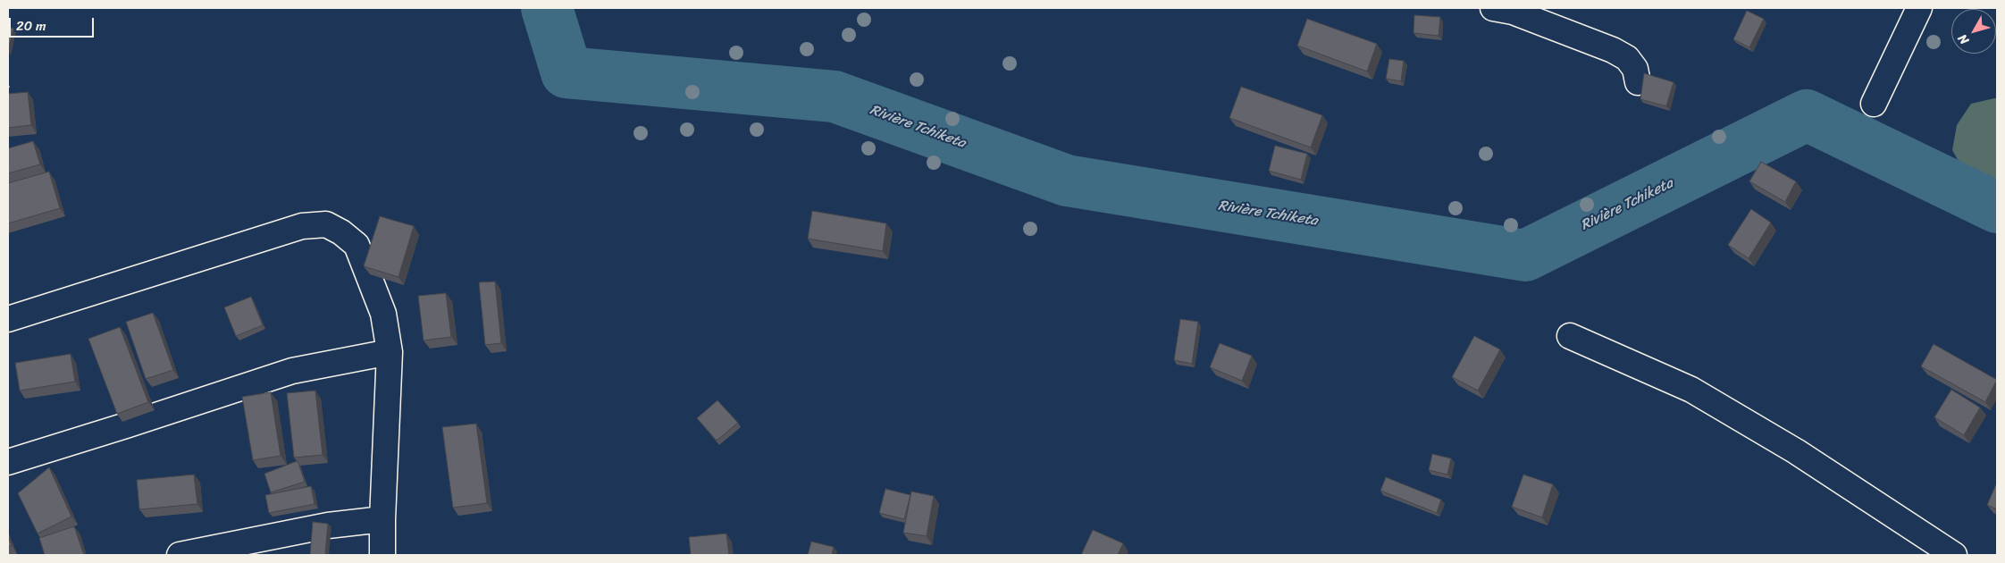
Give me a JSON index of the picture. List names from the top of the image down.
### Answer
{
  "water": ["Rivière Tchiketa"],
  "scale_bar": "20 m",
  "north": "bottom left"
}
